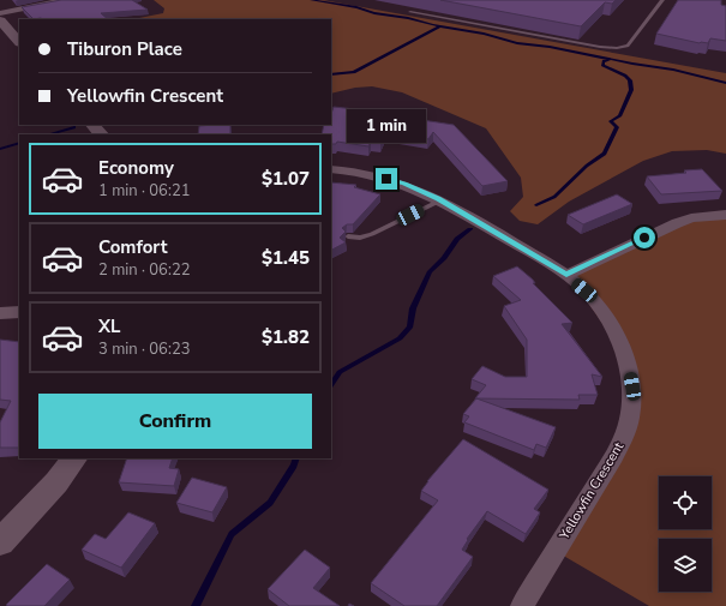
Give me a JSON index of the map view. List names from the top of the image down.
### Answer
{
  "streets": {
    "street": ["Yellowfin Crescent"]
  },
  "page": {
    "banner": ["Tiburon Place", "Yellowfin Crescent"],
    "bubble": "1 min",
    "list": [
      {
        "name": "Economy",
        "note": "1 min · 06:21",
        "value": "$1.07"
      },
      {
        "name": "Comfort",
        "note": "2 min · 06:22",
        "value": "$1.45"
      },
      {
        "name": "XL",
        "note": "3 min · 06:23",
        "value": "$1.82"
      }
    ],
    "buttons": "Confirm"
  }
}
